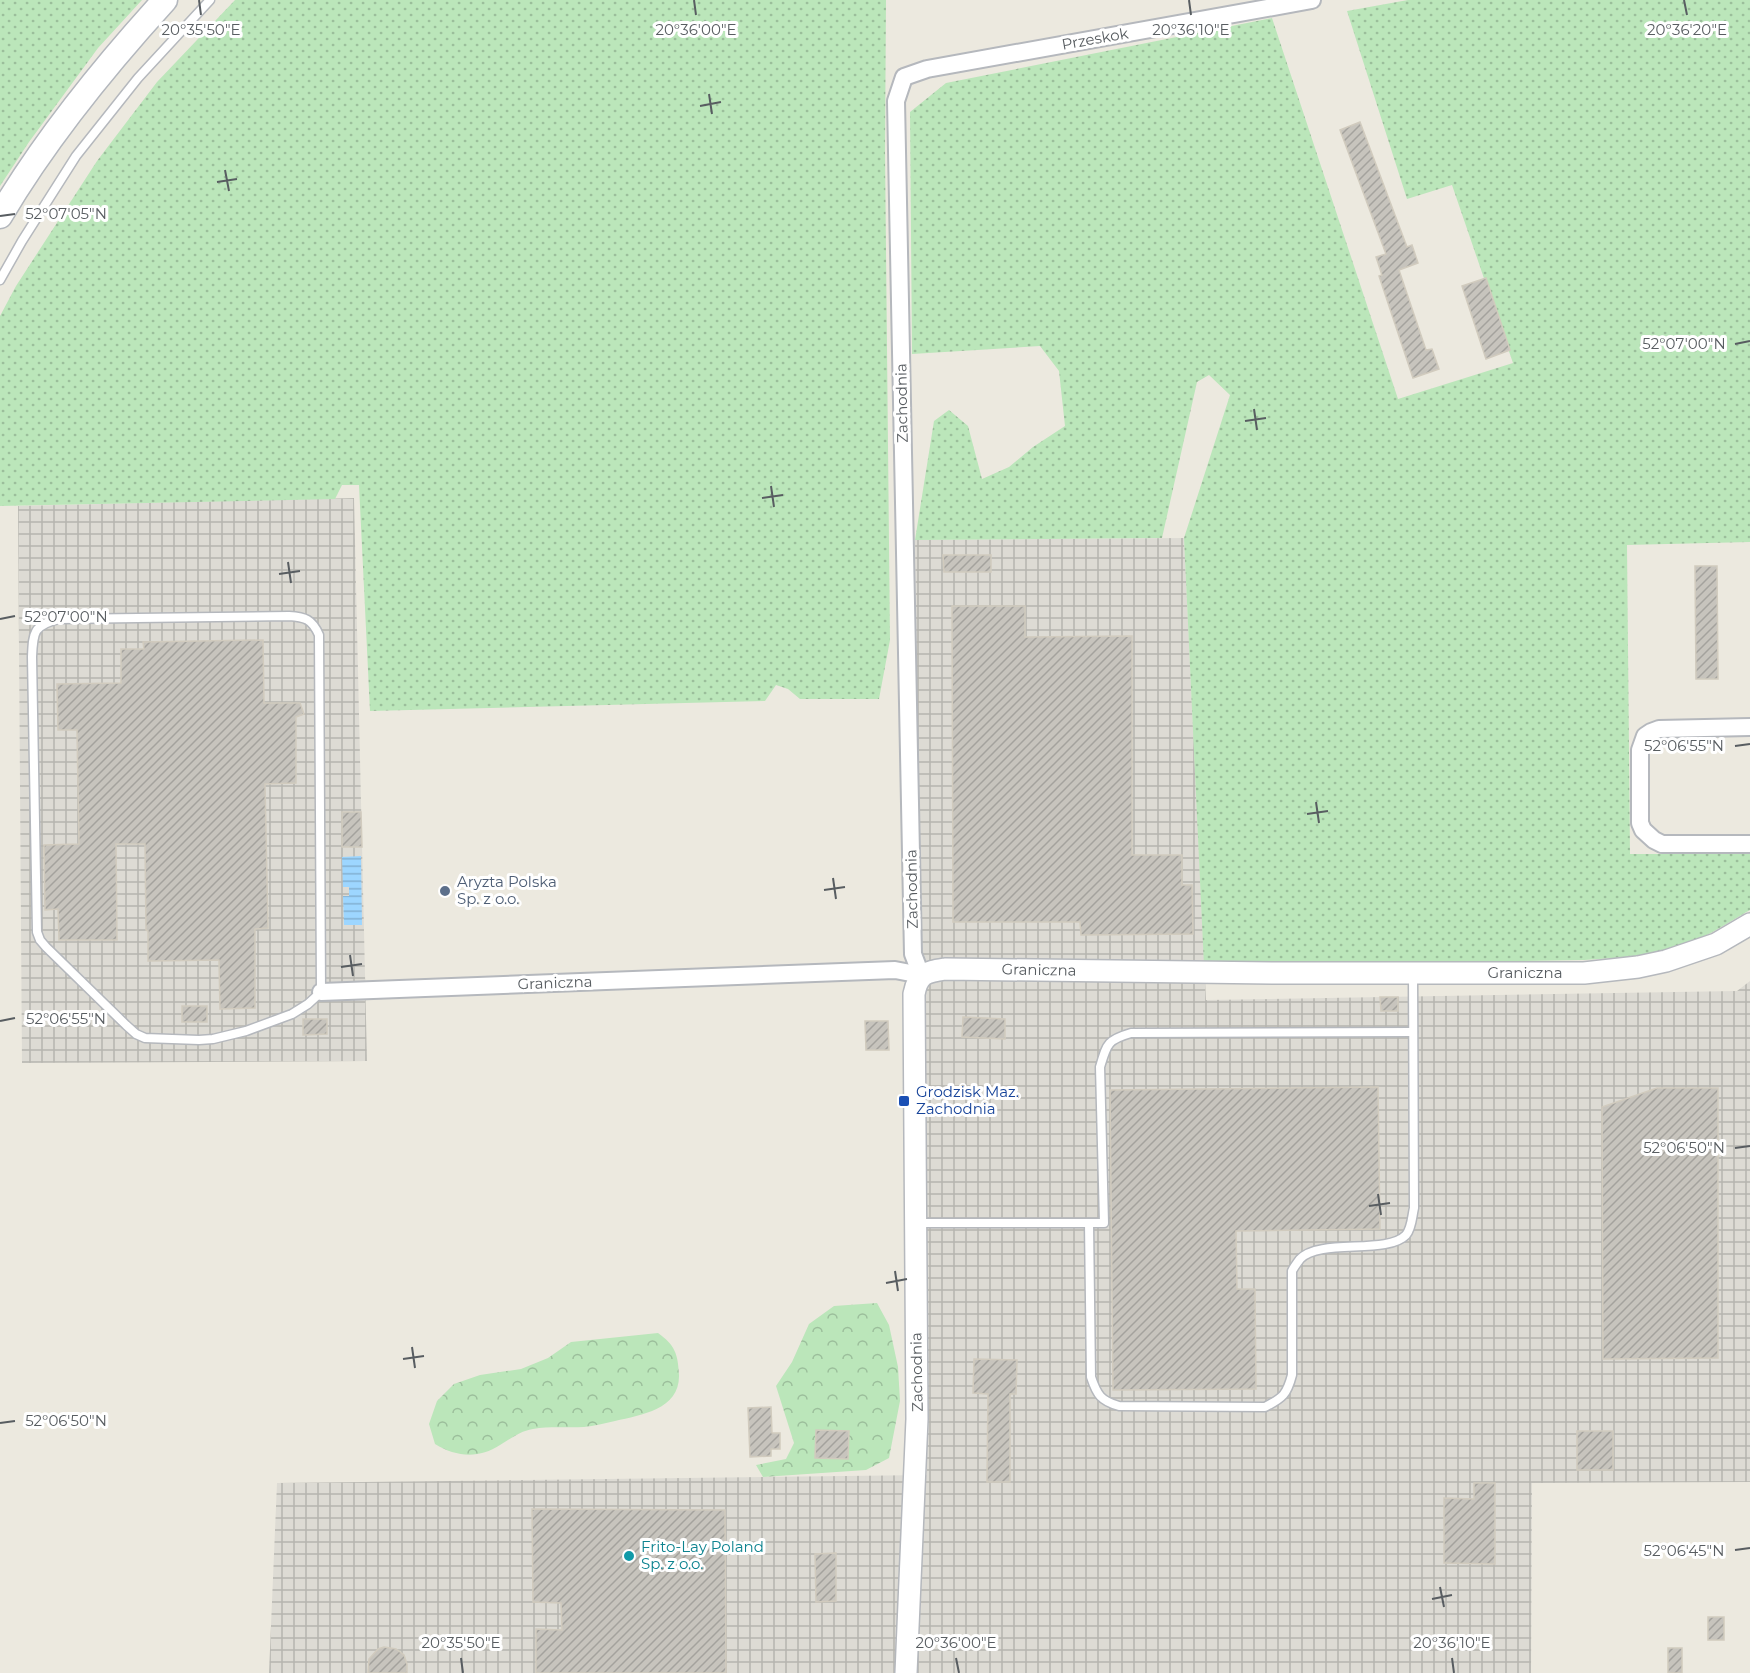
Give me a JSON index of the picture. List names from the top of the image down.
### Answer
{
  "streets": {
    "street": ["Przeskok", "Zachodnia", "Graniczna"]
  },
  "crossings": [
    ["Przeskok", "Zachodnia"],
    ["Zachodnia", "Graniczna"]
  ],
  "places": {
    "other": ["Aryzta Polska Sp. z o.o.", "Frito-Lay Poland Sp. z o.o."],
    "transit": ["Grodzisk Maz. Zachodnia"]
  },
  "coordinates": [
    "20°35'50\"E",
    "20°36'00\"E",
    "20°36'10\"E",
    "20°36'20\"E",
    "52°07'05\"N",
    "52°07'00\"N",
    "52°06'55\"N",
    "52°06'50\"N",
    "52°06'45\"N"
  ]
}
